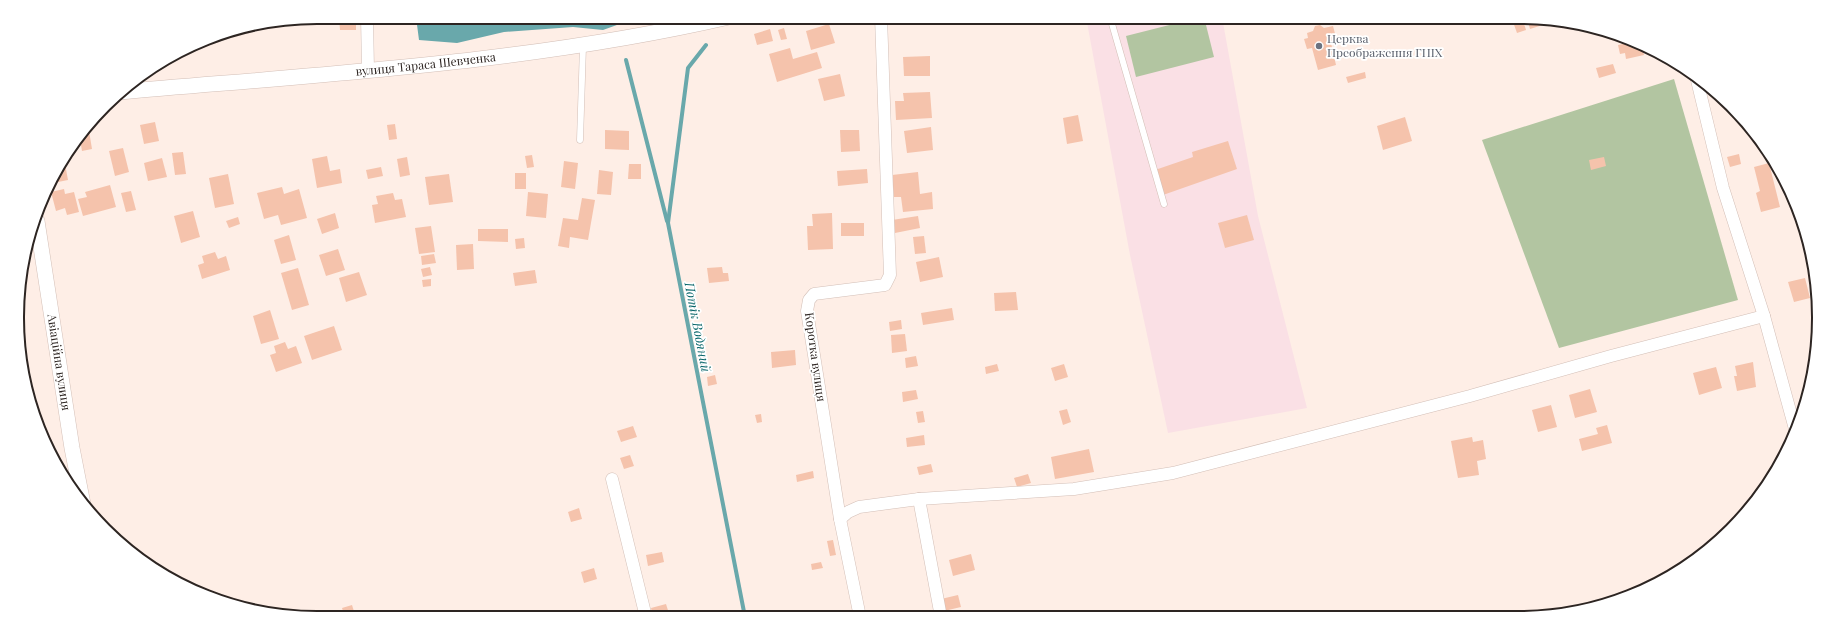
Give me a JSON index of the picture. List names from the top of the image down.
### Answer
{
  "streets": {
    "street": ["вулиця Тараса Шевченка", "Коротка вулиця", "Авіаційна вулиця"]
  },
  "water": ["Потік Водяний"],
  "places": ["Церква Преображення ГНІХ"]
}
